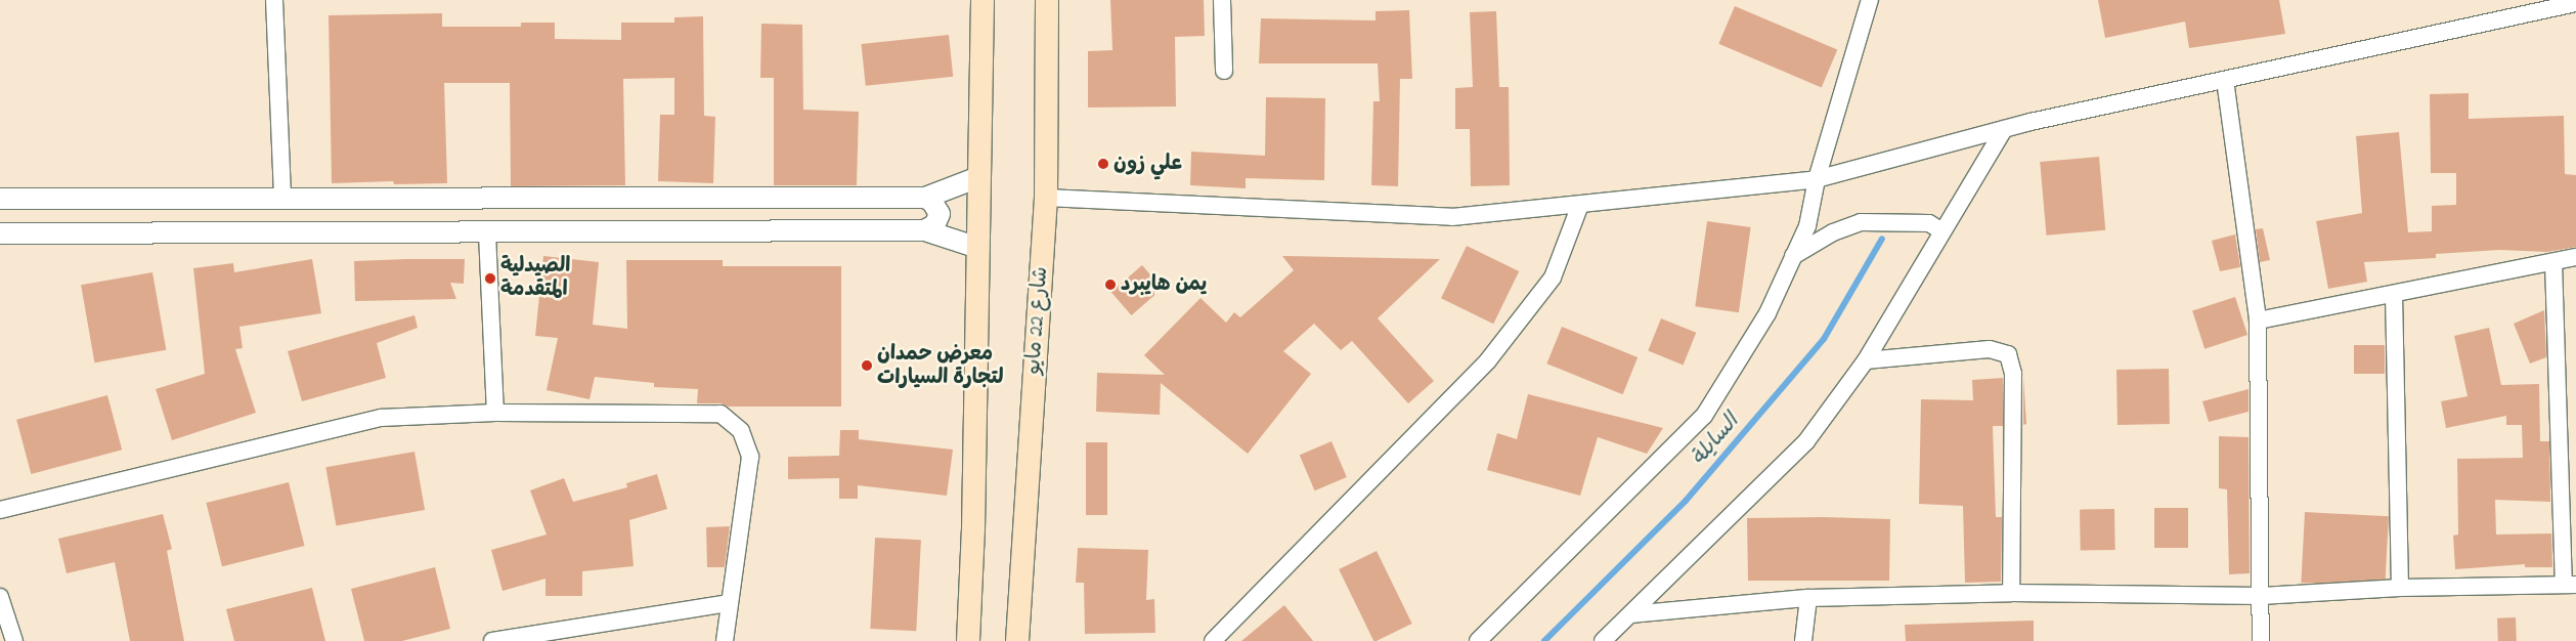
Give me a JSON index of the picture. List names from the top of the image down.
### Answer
{
  "streets": {
    "main road": ["شارع 22 مايو"]
  },
  "water": ["السايلة"],
  "places": [
    "علي زون",
    "الصيدلية المتقدمة",
    "يمن هايبرد",
    "معرض حمدان لتجارة السيارات"
  ]
}
